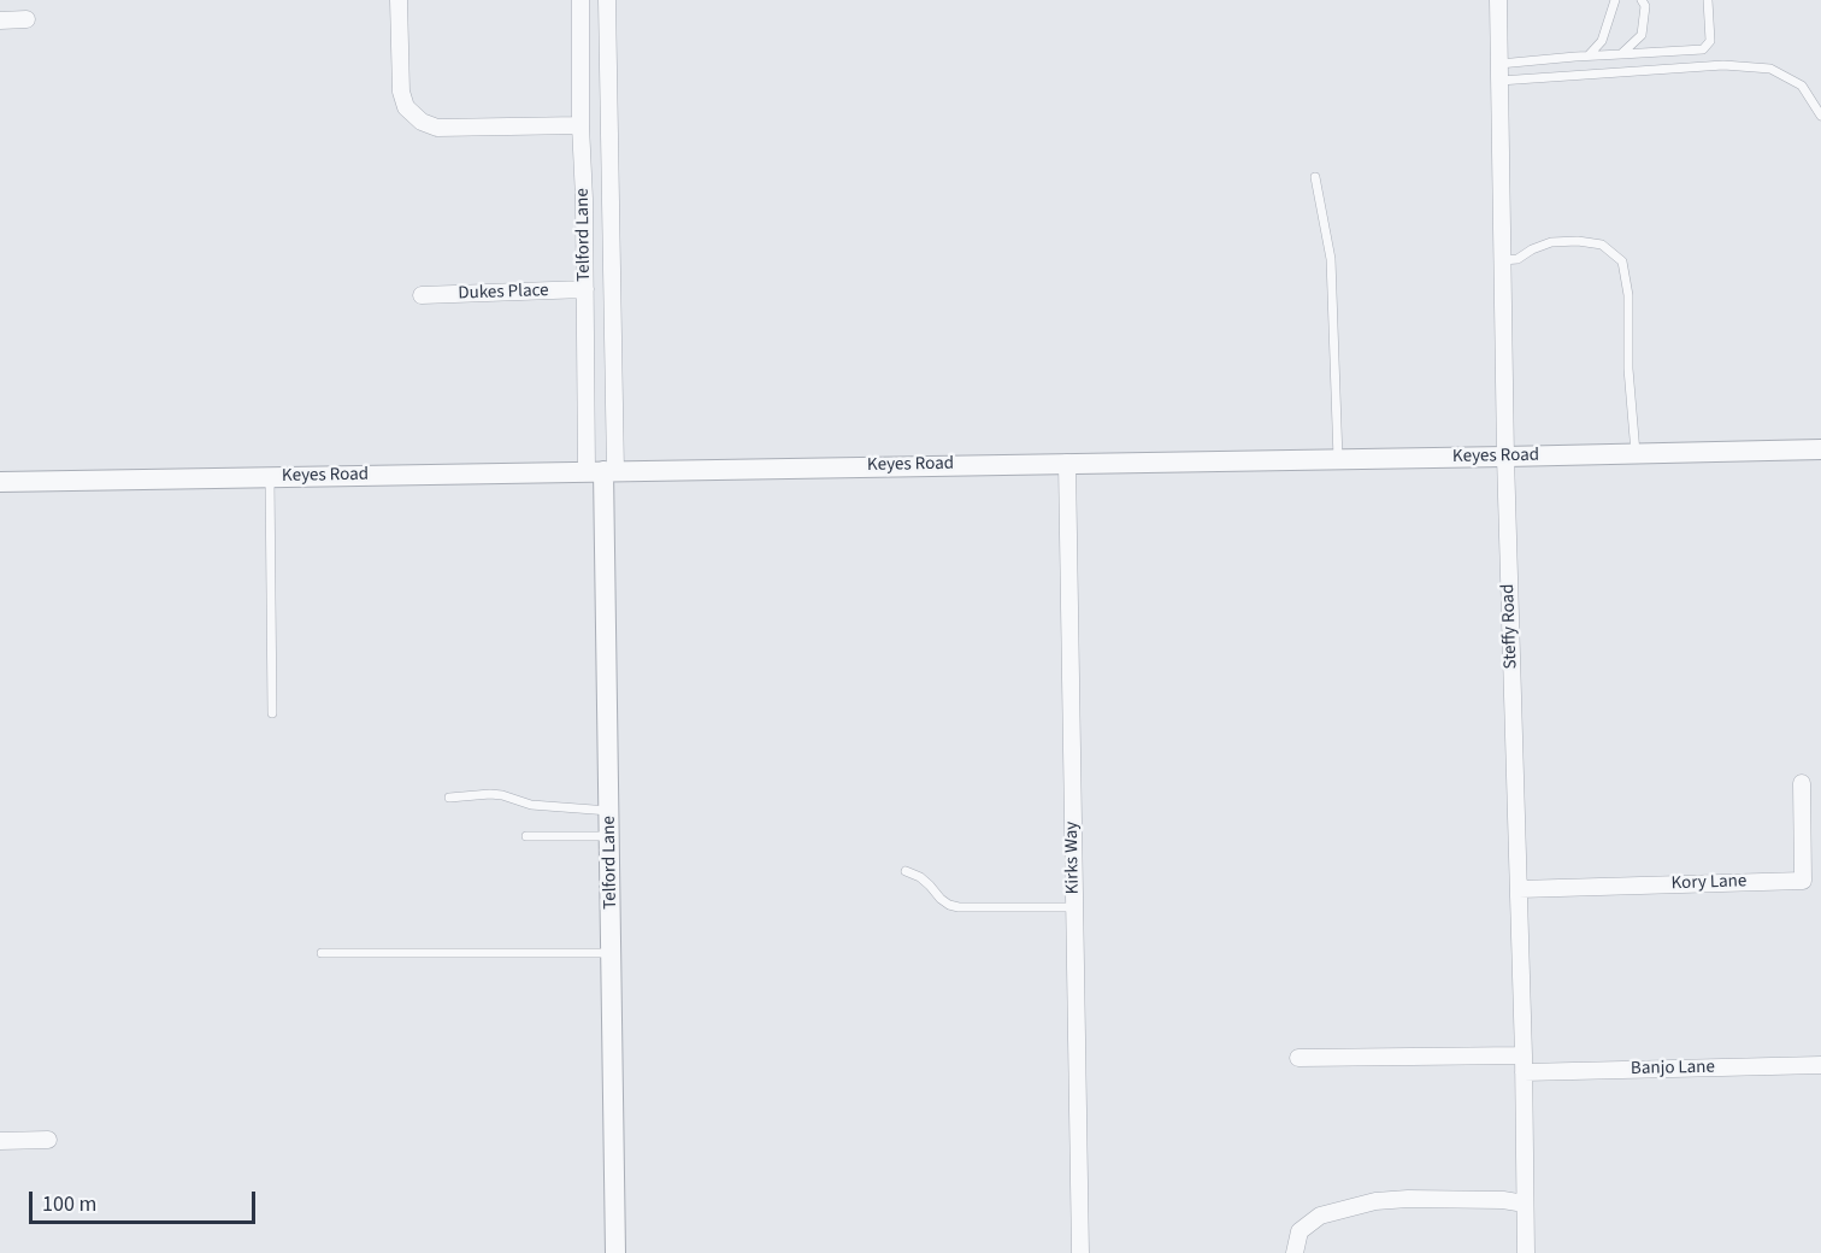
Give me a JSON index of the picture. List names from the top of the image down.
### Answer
{
  "streets": {
    "street": [
      "Telford Lane",
      "Dukes Place",
      "Keyes Road",
      "Steffy Road",
      "Kirks Way",
      "Kory Lane",
      "Banjo Lane"
    ]
  },
  "crossings": [
    ["Telford Lane", "Dukes Place"],
    ["Telford Lane", "Keyes Road"],
    ["Keyes Road", "Steffy Road"],
    ["Keyes Road", "Kirks Way"],
    ["Steffy Road", "Kory Lane"],
    ["Steffy Road", "Banjo Lane"]
  ],
  "scale_bar": "100 m"
}
